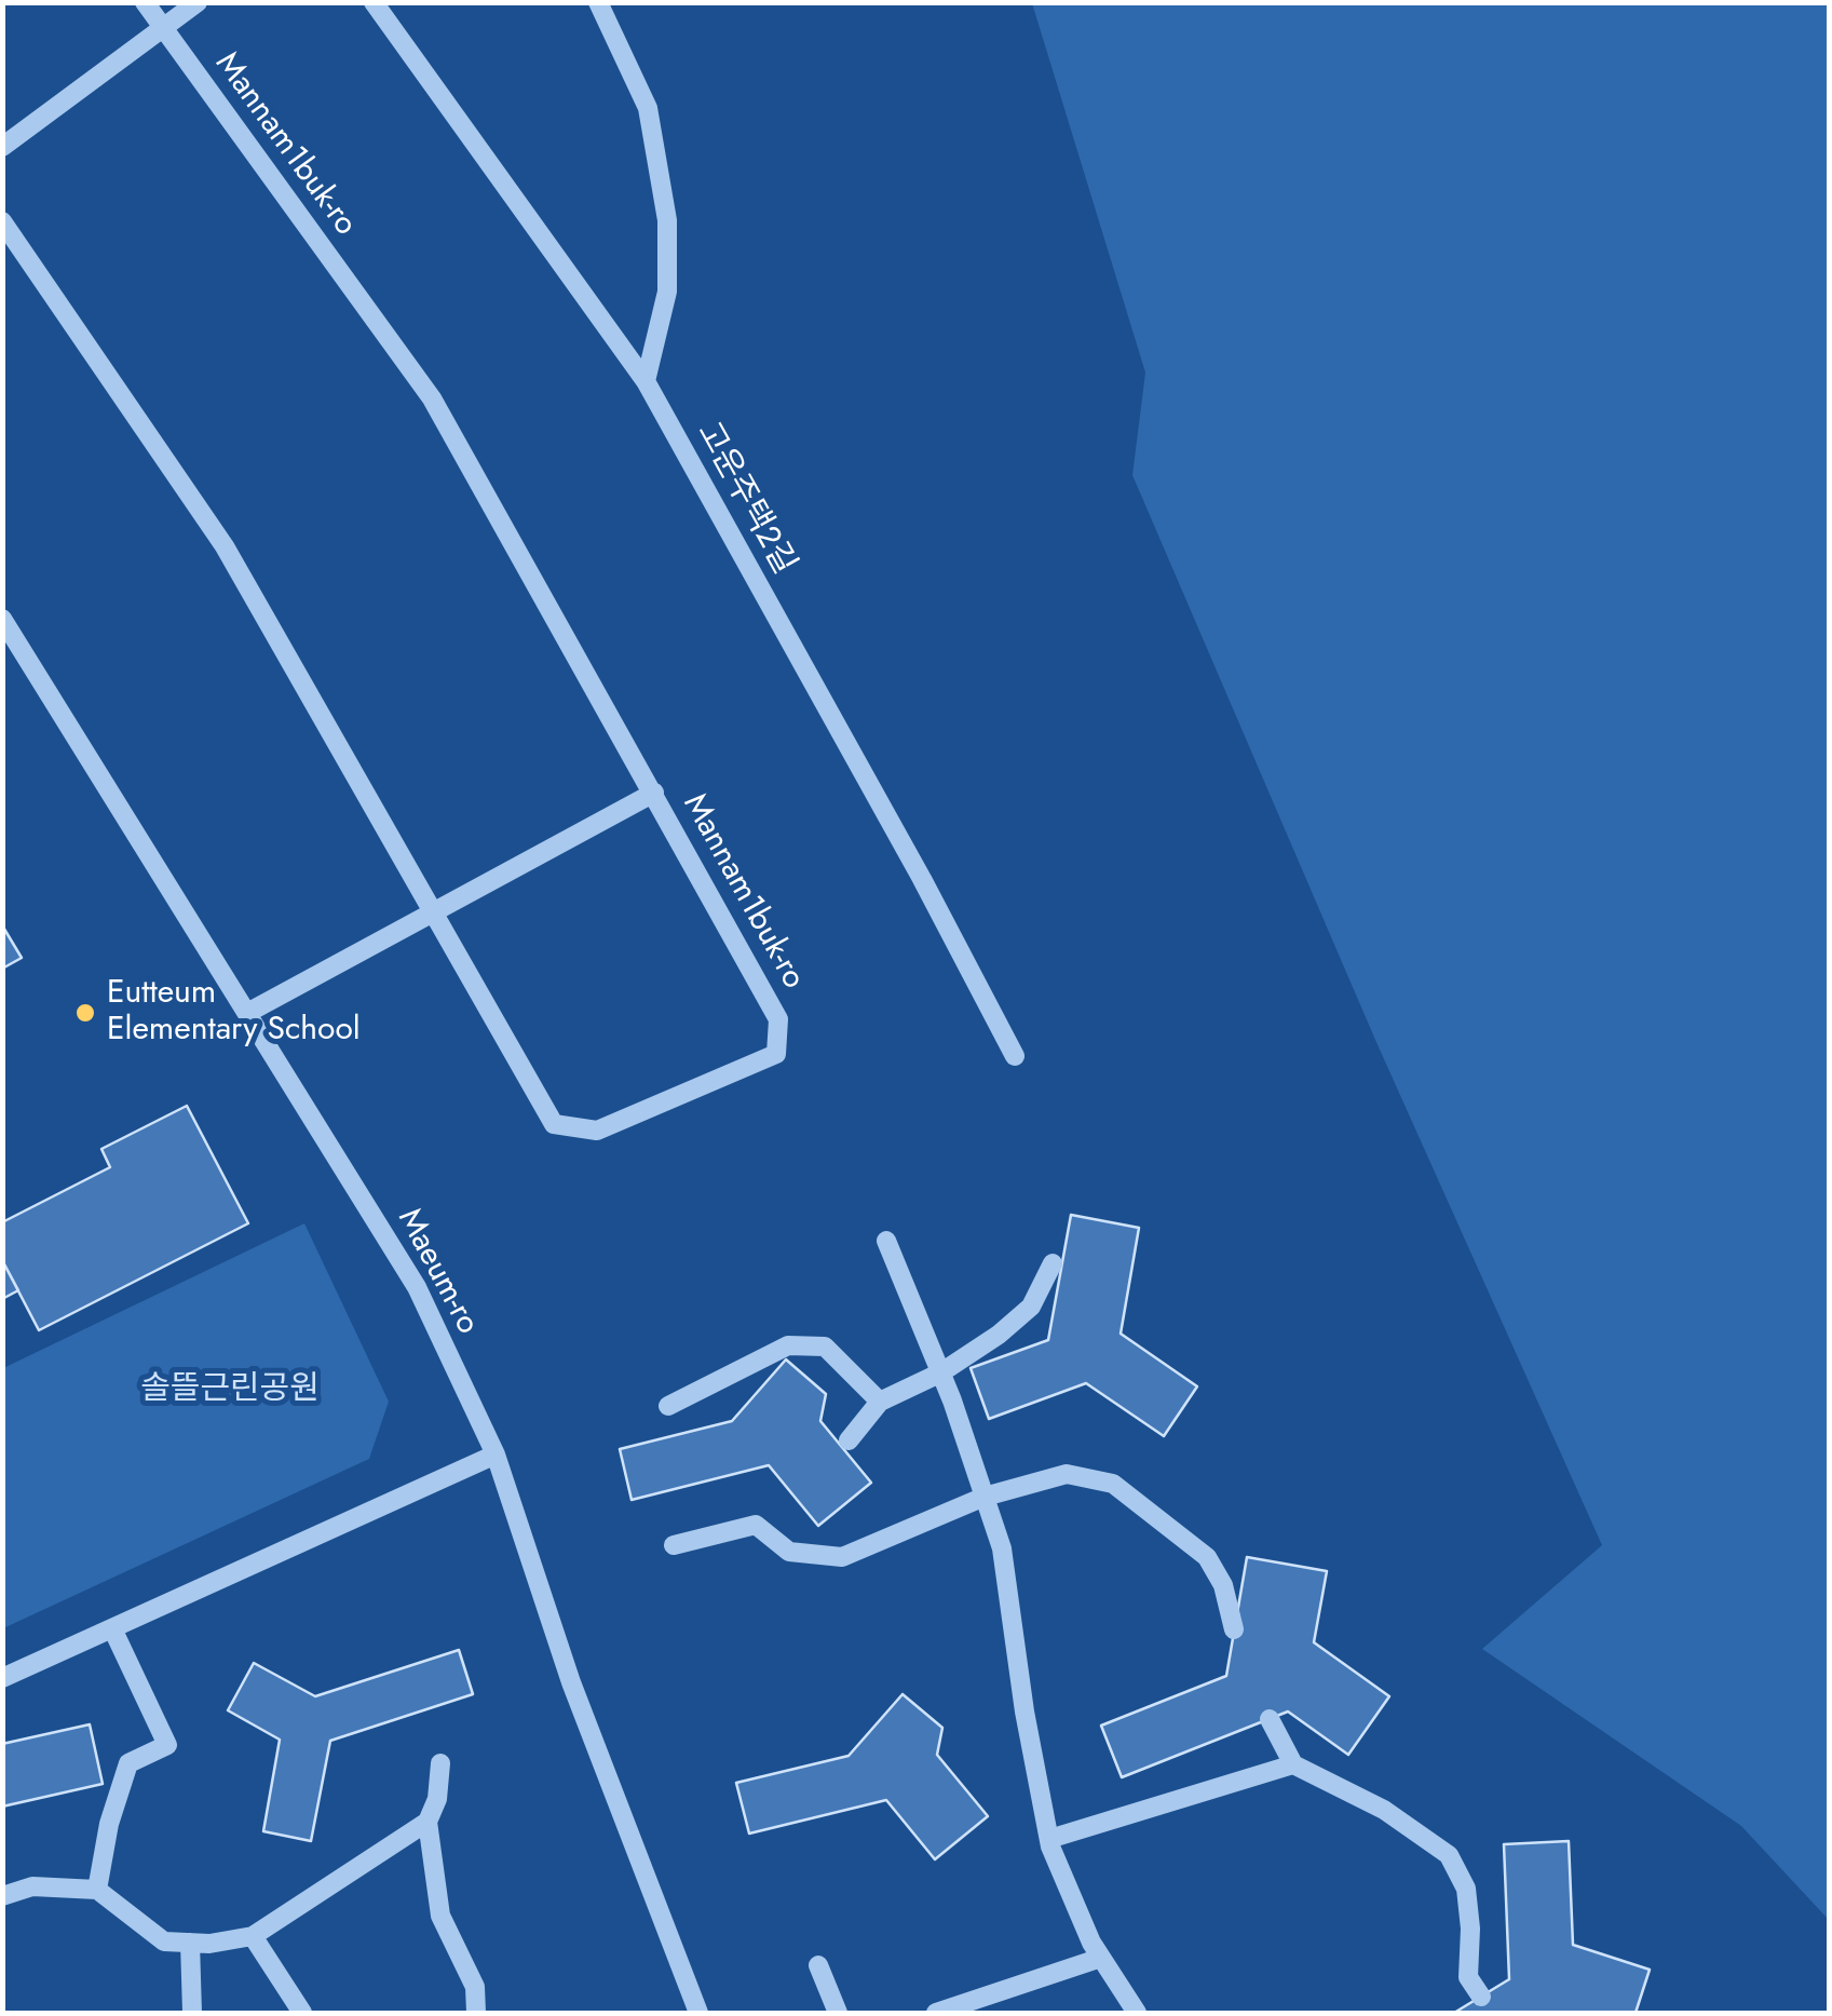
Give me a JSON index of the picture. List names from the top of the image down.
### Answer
{
  "streets": {
    "street": ["Mannam1buk-ro", "고운주택2길", "Maeum-ro"]
  },
  "parks": ["솔뜰근린공원"],
  "places": ["Eutteum Elementary School"]
}
